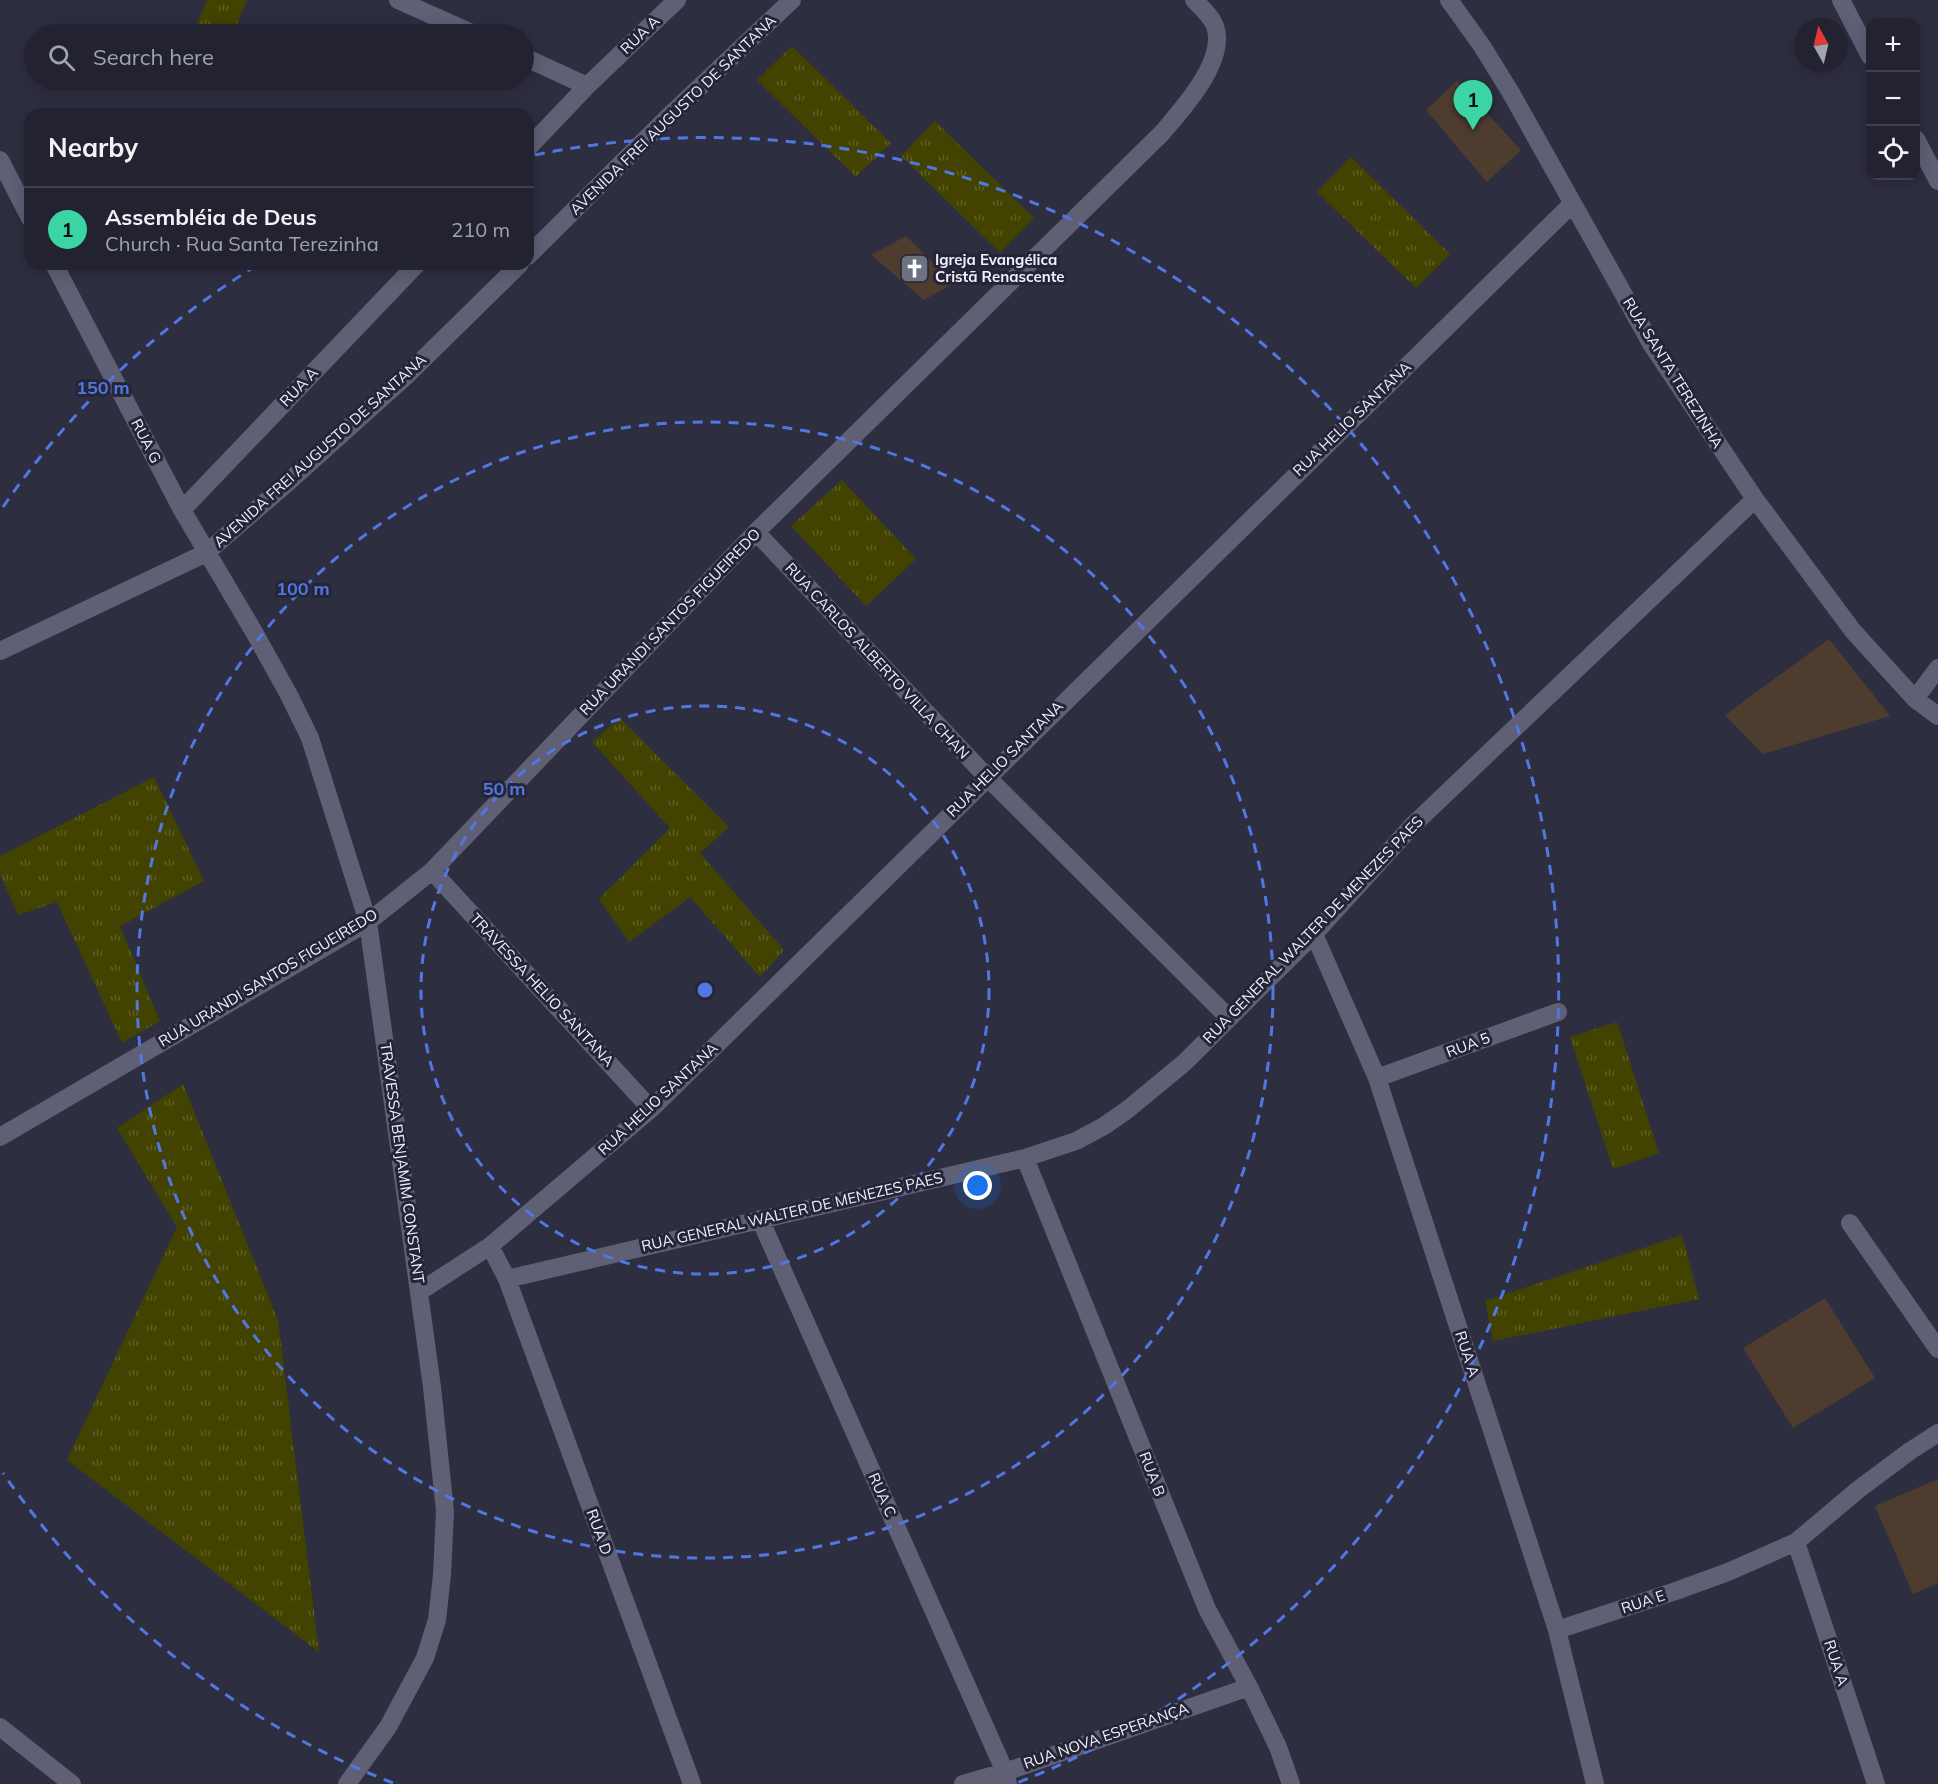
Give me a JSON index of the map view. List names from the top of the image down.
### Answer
{
  "streets": {
    "street": [
      "RUA A",
      "AVENIDA FREI AUGUSTO DE SANTANA",
      "RUA SANTA TEREZINHA",
      "RUA HELIO SANTANA",
      "RUA G",
      "RUA URANDI SANTOS FIGUEIREDO",
      "RUA CARLOS ALBERTO VILLA CHAN",
      "RUA GENERAL WALTER DE MENEZES PAES",
      "TRAVESSA HELIO SANTANA",
      "RUA 5",
      "TRAVESSA BENJAMIM CONSTANT",
      "RUA B",
      "RUA C",
      "RUA D",
      "RUA E",
      "RUA NOVA ESPERANÇA"
    ]
  },
  "crossings": [
    ["RUA A", "RUA G"],
    ["RUA A", "RUA GENERAL WALTER DE MENEZES PAES"],
    ["RUA A", "RUA 5"],
    ["RUA A", "RUA E"],
    ["AVENIDA FREI AUGUSTO DE SANTANA", "RUA G"],
    ["AVENIDA FREI AUGUSTO DE SANTANA", "TRAVESSA BENJAMIM CONSTANT"],
    ["RUA SANTA TEREZINHA", "RUA HELIO SANTANA"],
    ["RUA SANTA TEREZINHA", "RUA GENERAL WALTER DE MENEZES PAES"],
    ["RUA HELIO SANTANA", "RUA CARLOS ALBERTO VILLA CHAN"],
    ["RUA HELIO SANTANA", "TRAVESSA HELIO SANTANA"],
    ["RUA HELIO SANTANA", "TRAVESSA BENJAMIM CONSTANT"],
    ["RUA G", "TRAVESSA BENJAMIM CONSTANT"],
    ["RUA URANDI SANTOS FIGUEIREDO", "RUA CARLOS ALBERTO VILLA CHAN"],
    ["RUA URANDI SANTOS FIGUEIREDO", "TRAVESSA HELIO SANTANA"],
    ["RUA URANDI SANTOS FIGUEIREDO", "TRAVESSA BENJAMIM CONSTANT"],
    ["RUA CARLOS ALBERTO VILLA CHAN", "RUA GENERAL WALTER DE MENEZES PAES"],
    ["RUA GENERAL WALTER DE MENEZES PAES", "RUA B"],
    ["RUA GENERAL WALTER DE MENEZES PAES", "RUA C"],
    ["RUA GENERAL WALTER DE MENEZES PAES", "RUA D"],
    ["RUA B", "RUA NOVA ESPERANÇA"],
    ["RUA C", "RUA NOVA ESPERANÇA"]
  ],
  "places": {
    "church": ["Igreja Evangélica Cristã Renascente"]
  },
  "north": "top",
  "page": {
    "map_buttons": ["+", "−"],
    "search": "Search here",
    "pins": "1",
    "heading": "Nearby",
    "list": [
      {
        "mark": "1",
        "name": "Assembléia de Deus",
        "note": "Church · Rua Santa Terezinha",
        "value": "210 m"
      }
    ]
  },
  "rings": ["150 m", "100 m", "50 m"]
}
